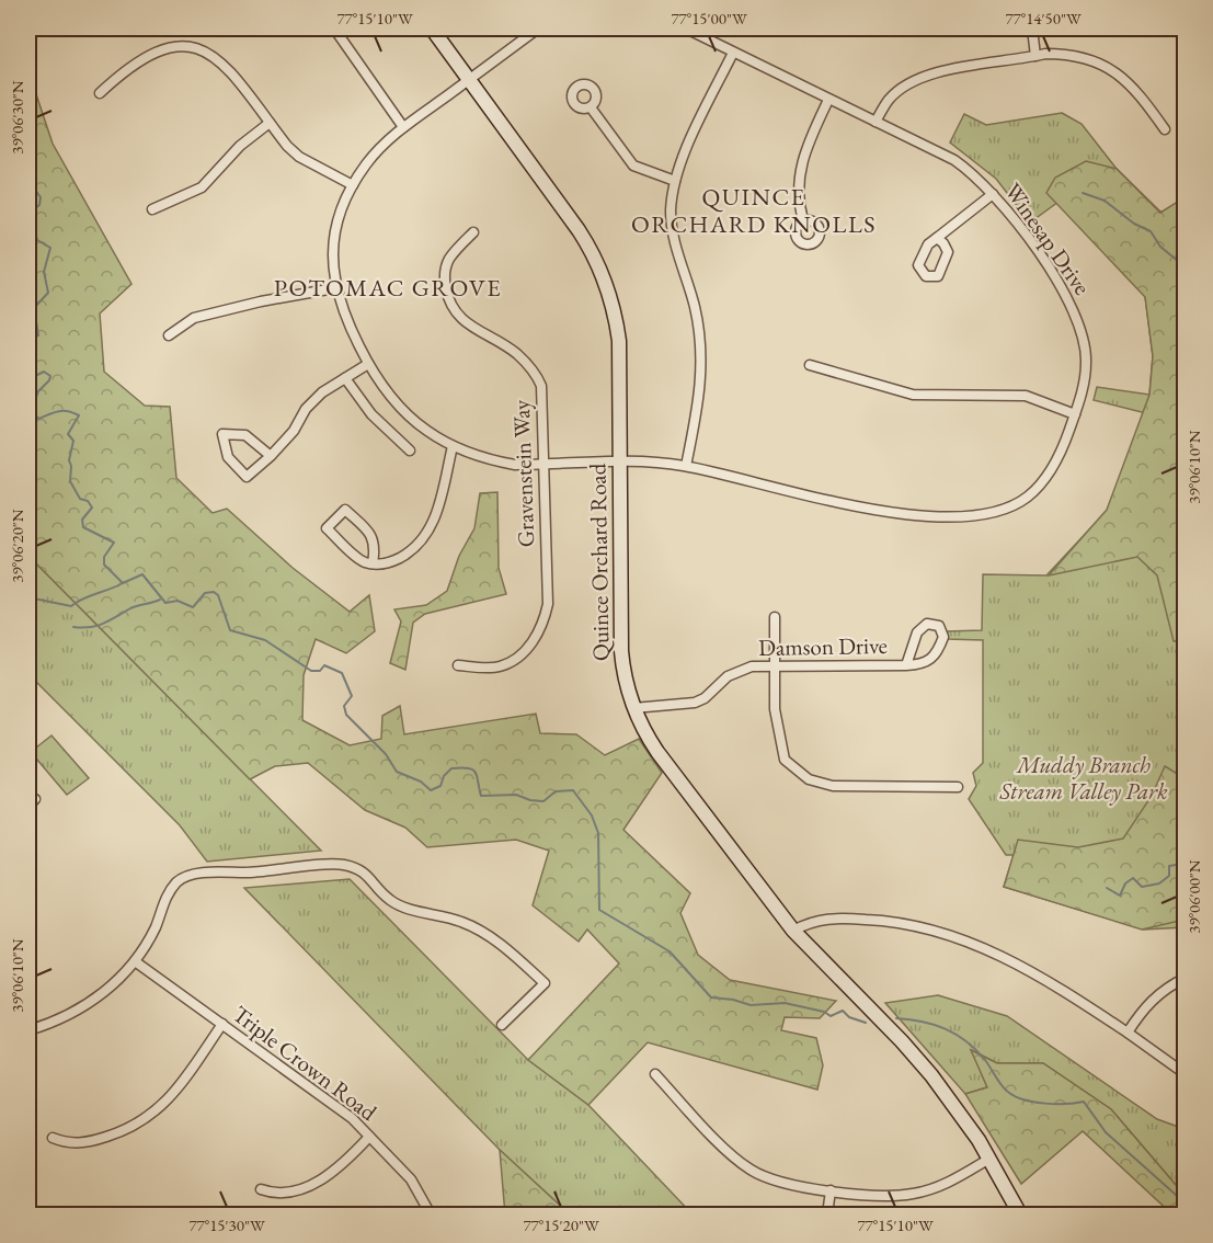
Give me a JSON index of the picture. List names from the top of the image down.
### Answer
{
  "streets": {
    "street": [
      "Winesap Drive",
      "Gravenstein Way",
      "Quince Orchard Road",
      "Damson Drive",
      "Triple Crown Road"
    ]
  },
  "crossings": [
    ["Winesap Drive", "Gravenstein Way"],
    ["Winesap Drive", "Quince Orchard Road"],
    ["Quince Orchard Road", "Damson Drive"]
  ],
  "districts": ["QUINCE ORCHARD KNOLLS", "POTOMAC GROVE"],
  "parks": ["Muddy Branch Stream Valley Park"],
  "coordinates": [
    "77°15'10\"W",
    "77°15'00\"W",
    "77°14'50\"W",
    "39°06'30\"N",
    "39°06'10\"N",
    "39°06'20\"N",
    "39°06'00\"N",
    "77°15'30\"W",
    "77°15'20\"W"
  ]
}
